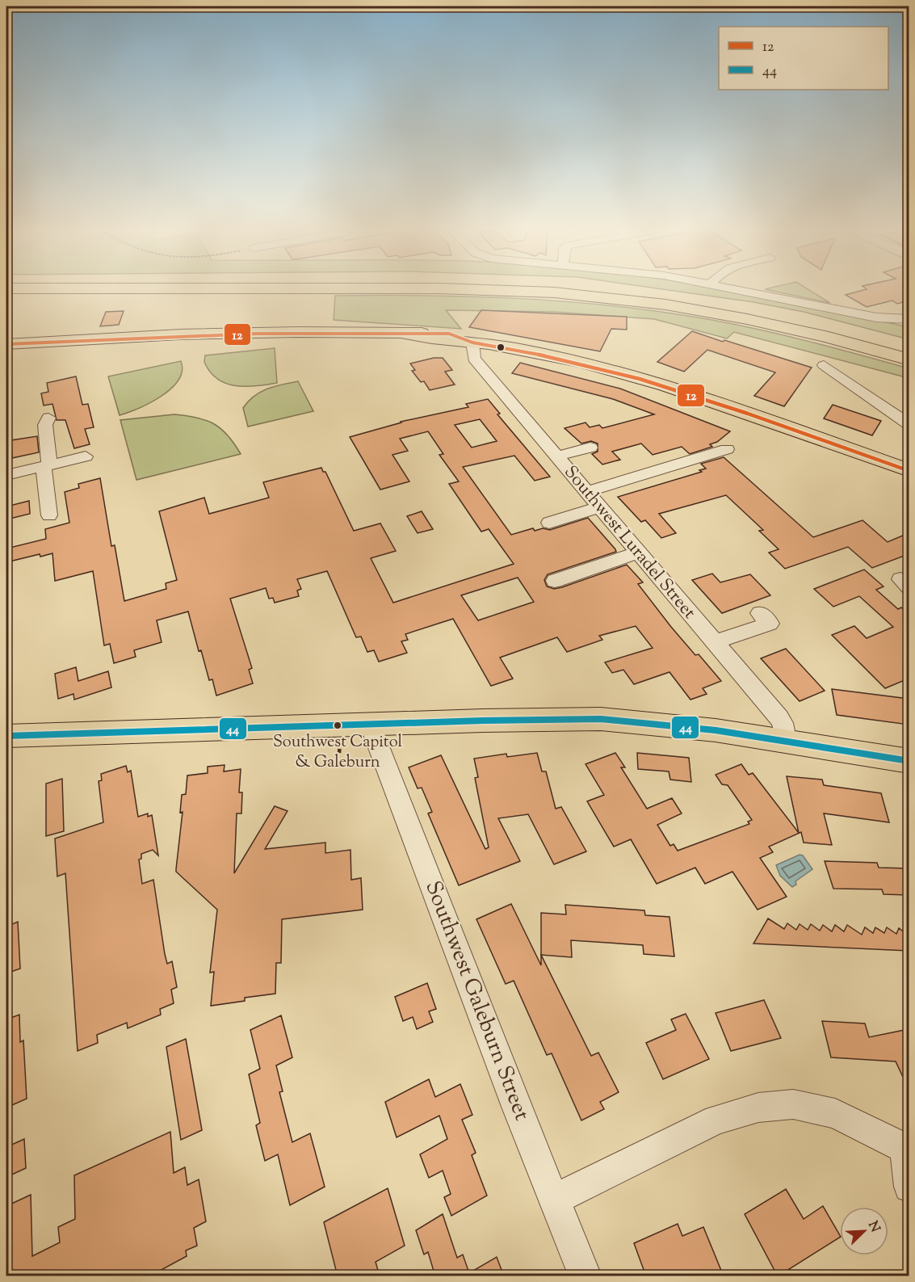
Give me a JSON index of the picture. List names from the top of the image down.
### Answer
{
  "streets": {
    "street": ["Southwest Luradel Street", "Southwest Galeburn Street"]
  },
  "places": ["Southwest Capitol & Galeburn"],
  "lines": ["transit line 12", "transit line 44"],
  "legend": ["12", "44"],
  "north": "top right"
}
